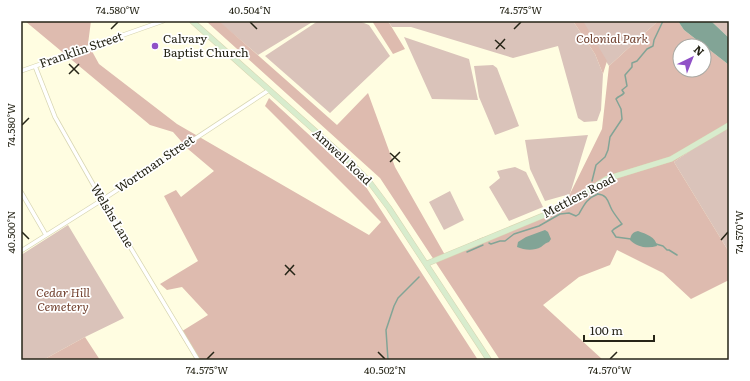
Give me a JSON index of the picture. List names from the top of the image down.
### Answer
{
  "streets": {
    "main road": ["Amwell Road", "Mettlers Road"],
    "street": ["Franklin Street", "Wortman Street", "Welshs Lane"]
  },
  "crossings": [
    ["Franklin Street", "Welshs Lane"],
    ["Amwell Road", "Wortman Street"],
    ["Amwell Road", "Mettlers Road"],
    ["Wortman Street", "Welshs Lane"]
  ],
  "parks": ["Colonial Park", "Cedar Hill Cemetery"],
  "places": ["Calvary Baptist Church"],
  "scale_bar": "100 m",
  "north": "top right",
  "coordinates": [
    "74.580°W",
    "40.504°N",
    "74.575°W",
    "40.500°N",
    "74.570°W",
    "40.502°N"
  ]
}
